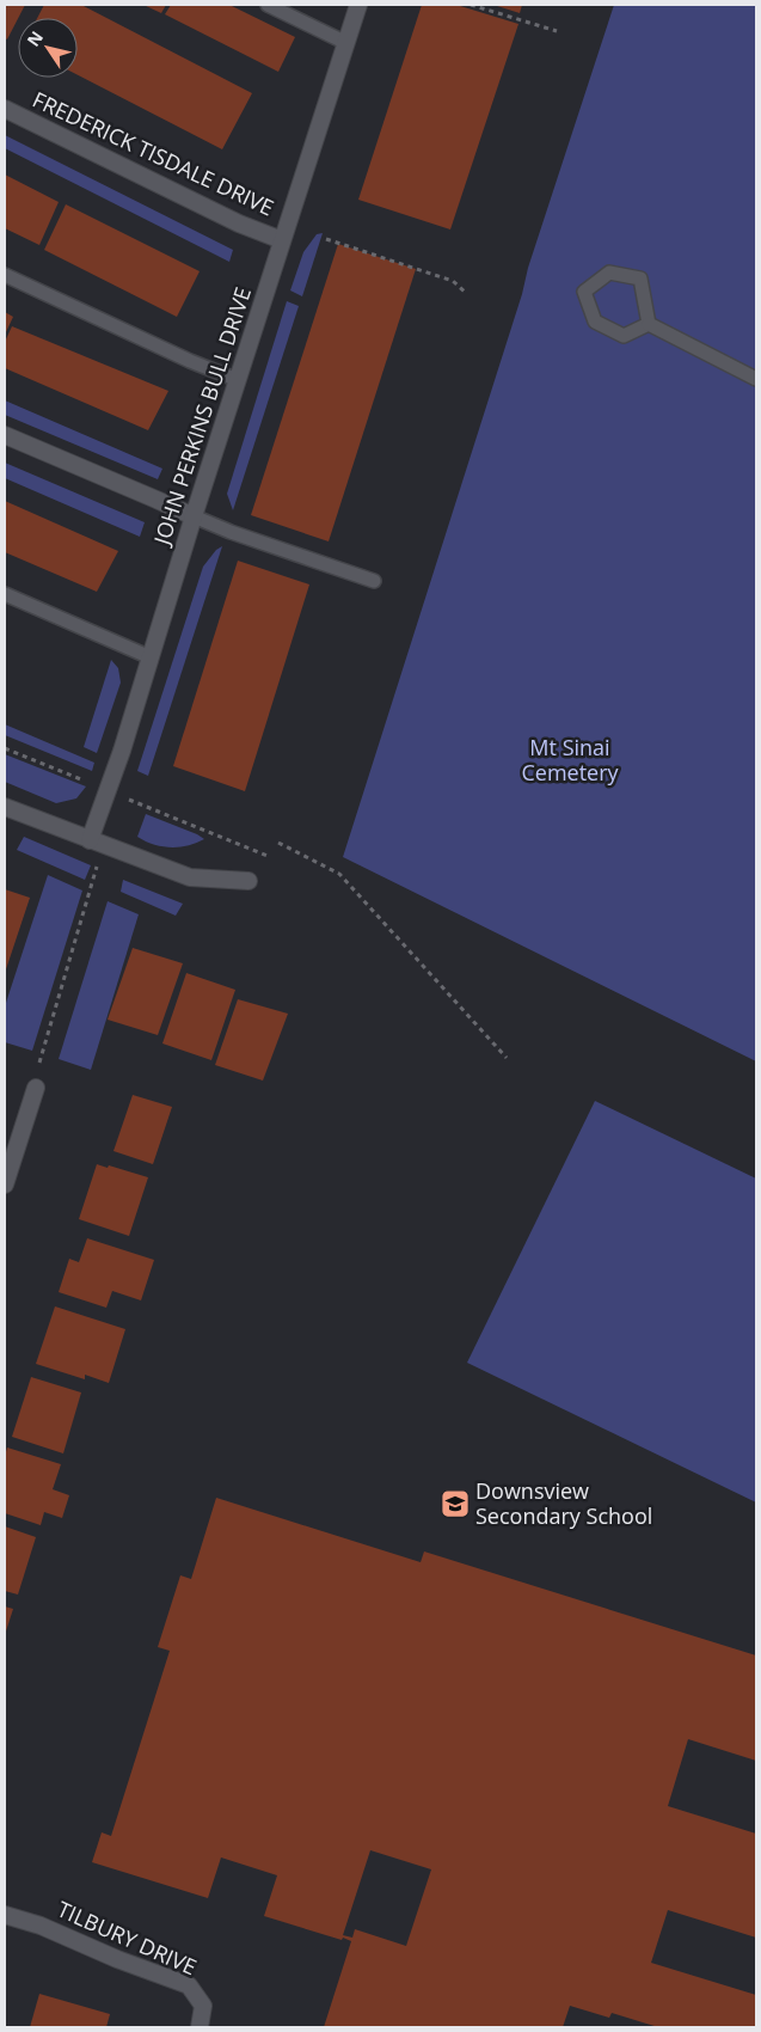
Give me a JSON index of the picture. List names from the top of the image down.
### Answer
{
  "streets": {
    "street": ["FREDERICK TISDALE DRIVE", "JOHN PERKINS BULL DRIVE", "TILBURY DRIVE"]
  },
  "crossings": [
    ["FREDERICK TISDALE DRIVE", "JOHN PERKINS BULL DRIVE"]
  ],
  "parks": ["Mt Sinai Cemetery"],
  "places": {
    "school or university": ["Downsview Secondary School"]
  },
  "north": "top left"
}
